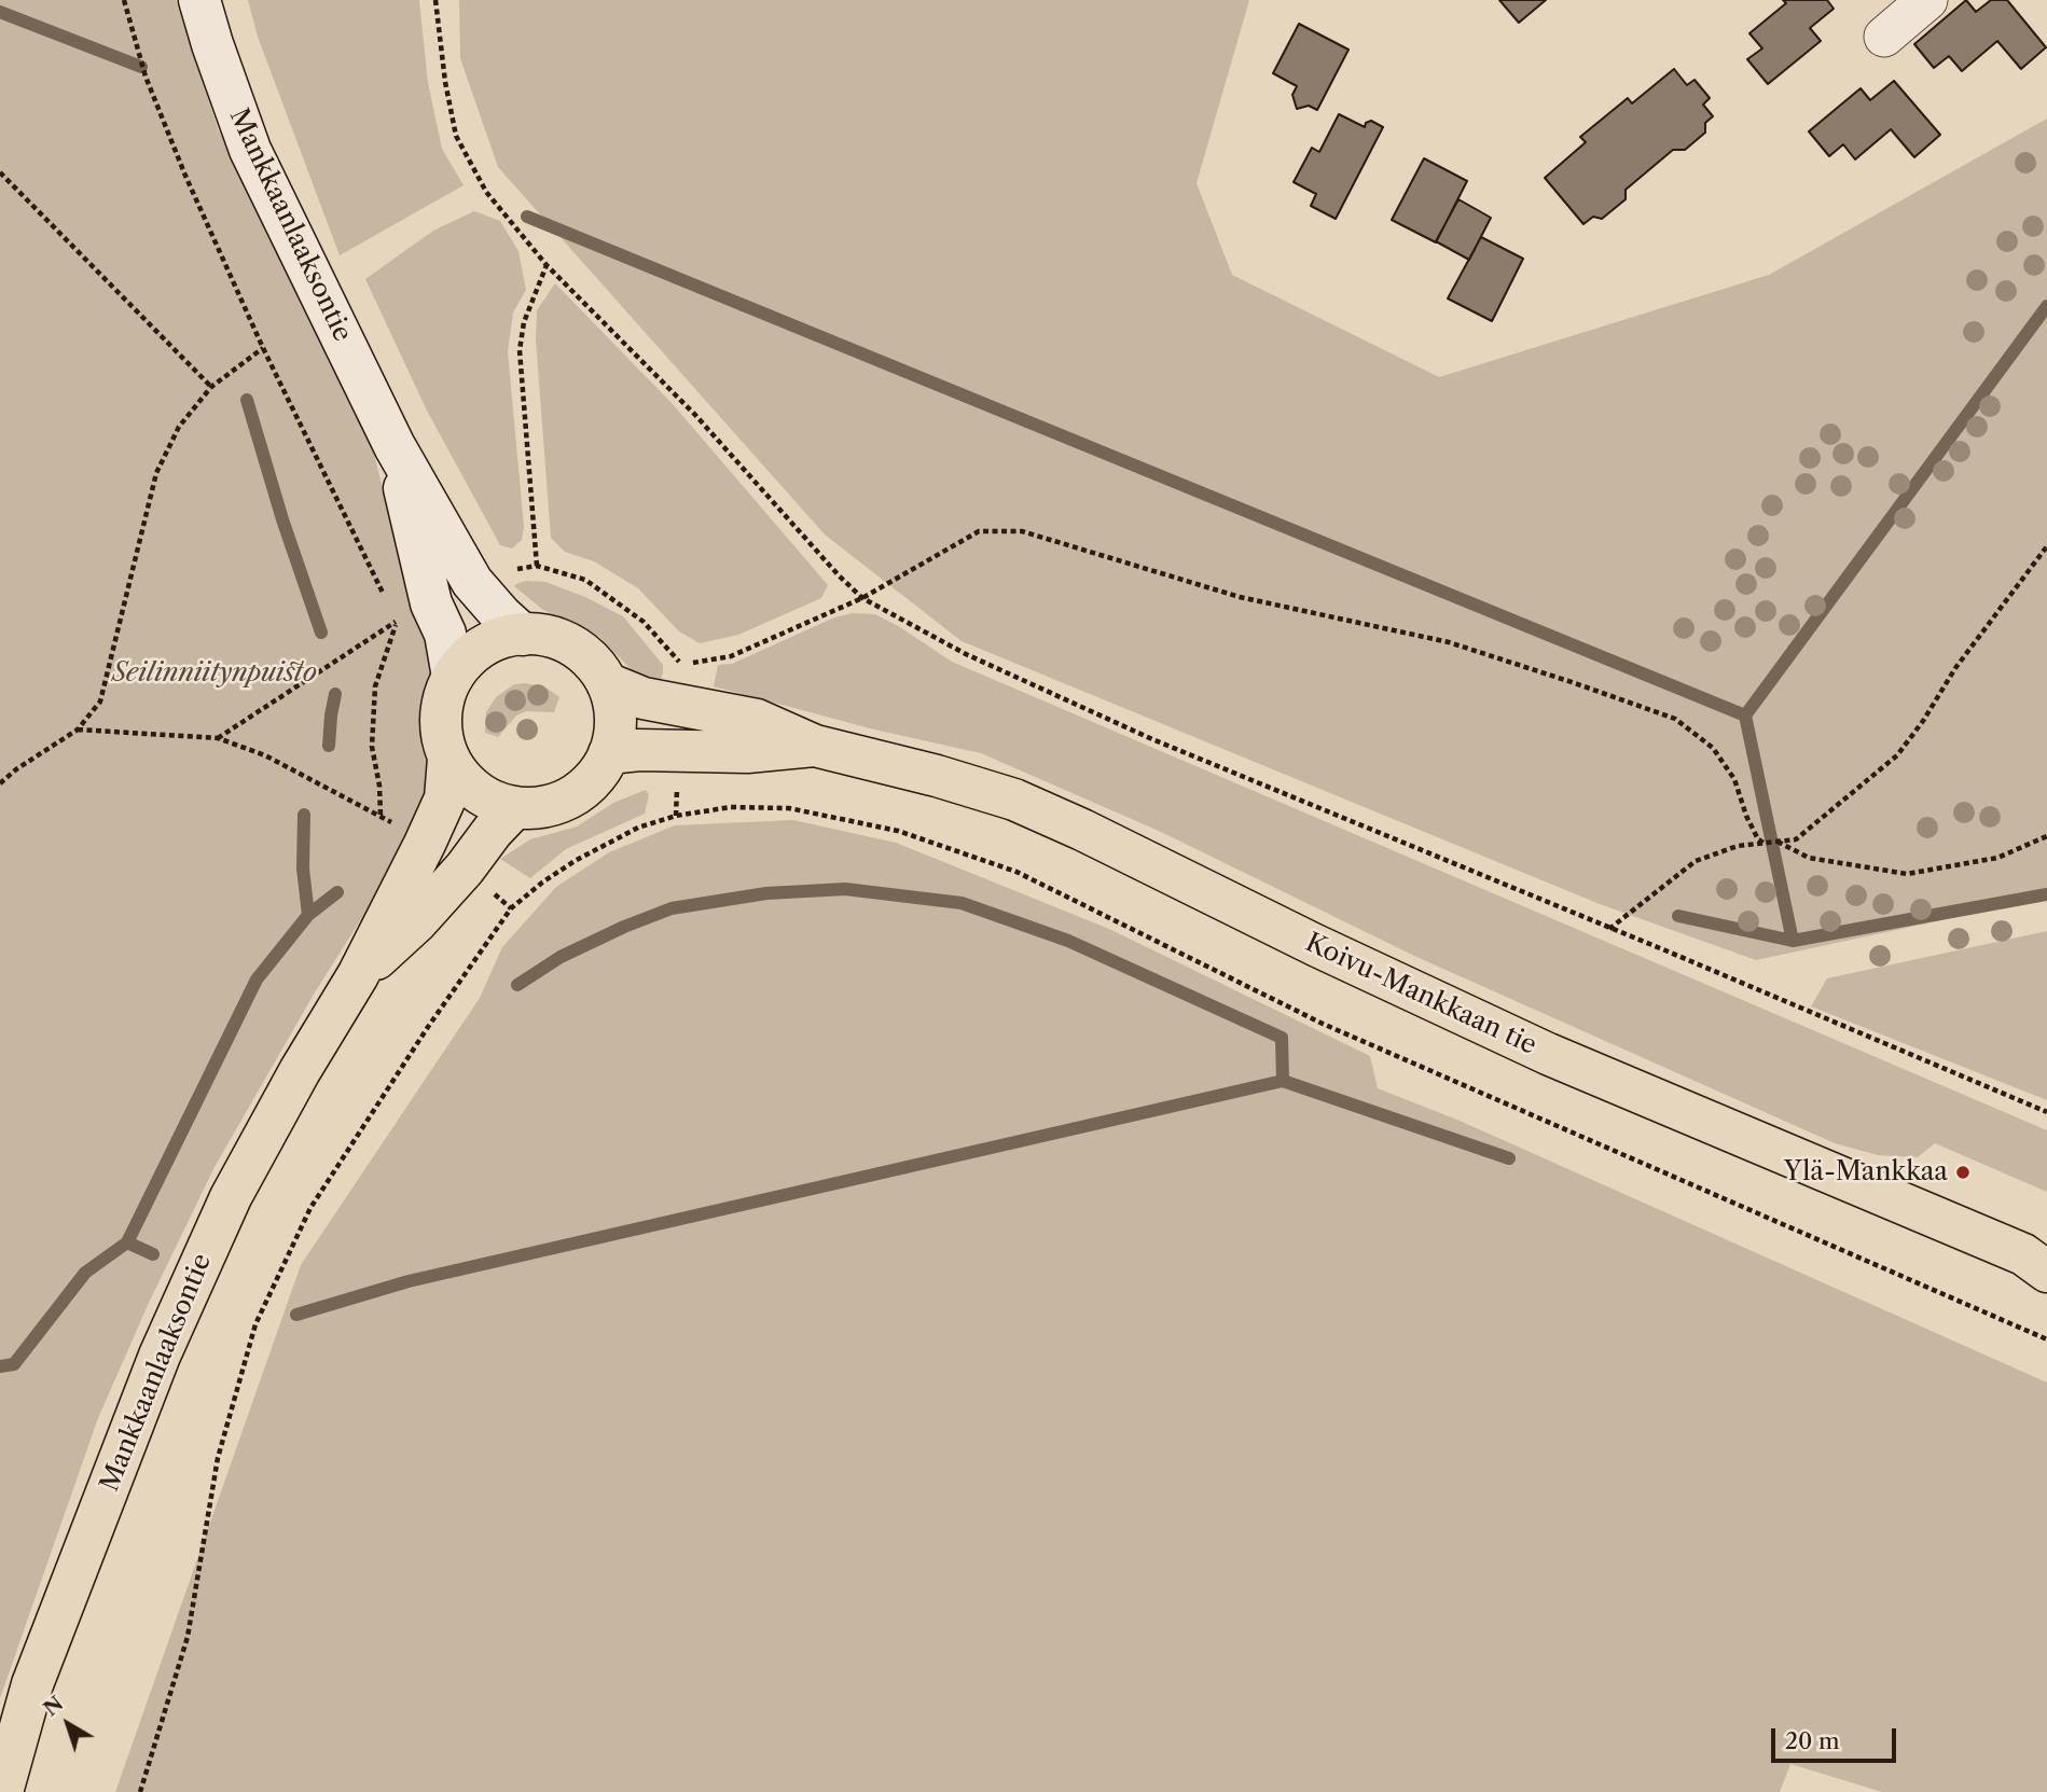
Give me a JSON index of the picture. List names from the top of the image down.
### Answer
{
  "streets": {
    "main road": ["Mankkaanlaaksontie", "Koivu-Mankkaan tie"]
  },
  "crossings": [
    ["Mankkaanlaaksontie", "Koivu-Mankkaan tie"]
  ],
  "parks": ["Seilinniitynpuisto"],
  "places": ["Ylä-Mankkaa"],
  "scale_bar": "20 m",
  "north": "top left"
}
